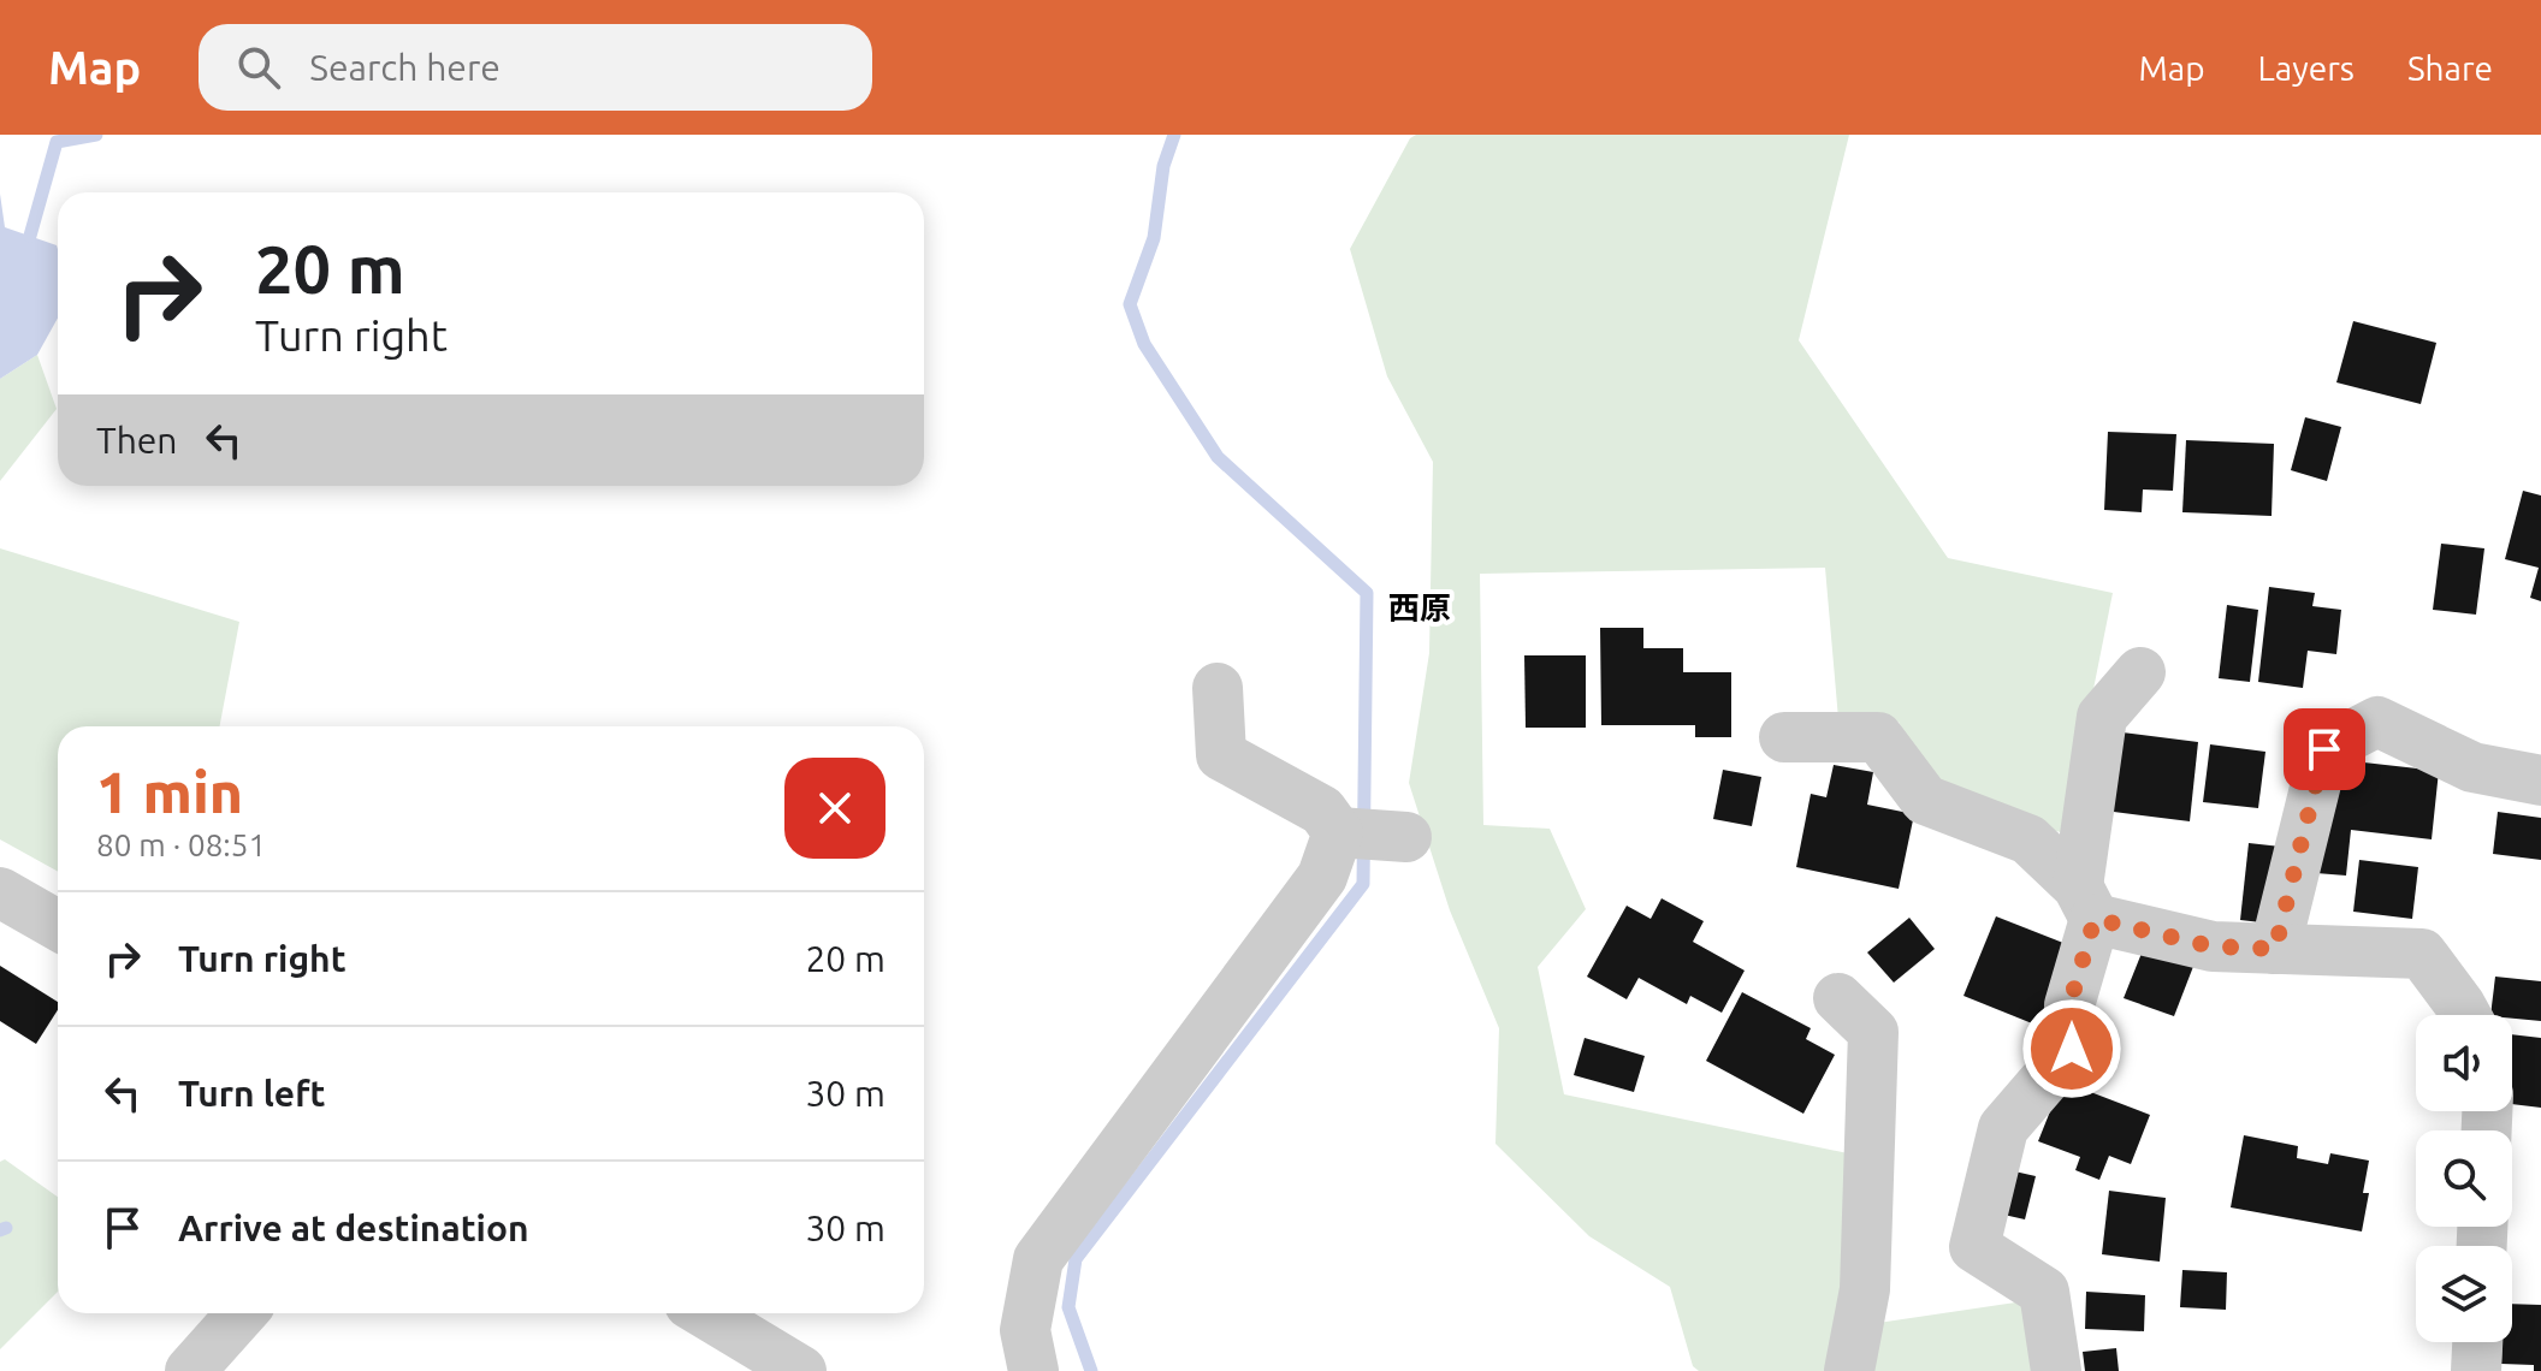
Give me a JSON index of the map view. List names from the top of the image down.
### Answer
{
  "districts": ["西原"],
  "page": {
    "header": "Map",
    "search": "Search here",
    "nav": ["Map", "Layers", "Share"],
    "turn": ["20 m", "Turn right"],
    "then": "Then",
    "heading": ["1 min", "80 m · 08:51"],
    "list": [
      {
        "name": "Turn right",
        "value": "20 m"
      },
      {
        "name": "Turn left",
        "value": "30 m"
      },
      {
        "name": "Arrive at destination",
        "value": "30 m"
      }
    ]
  }
}
